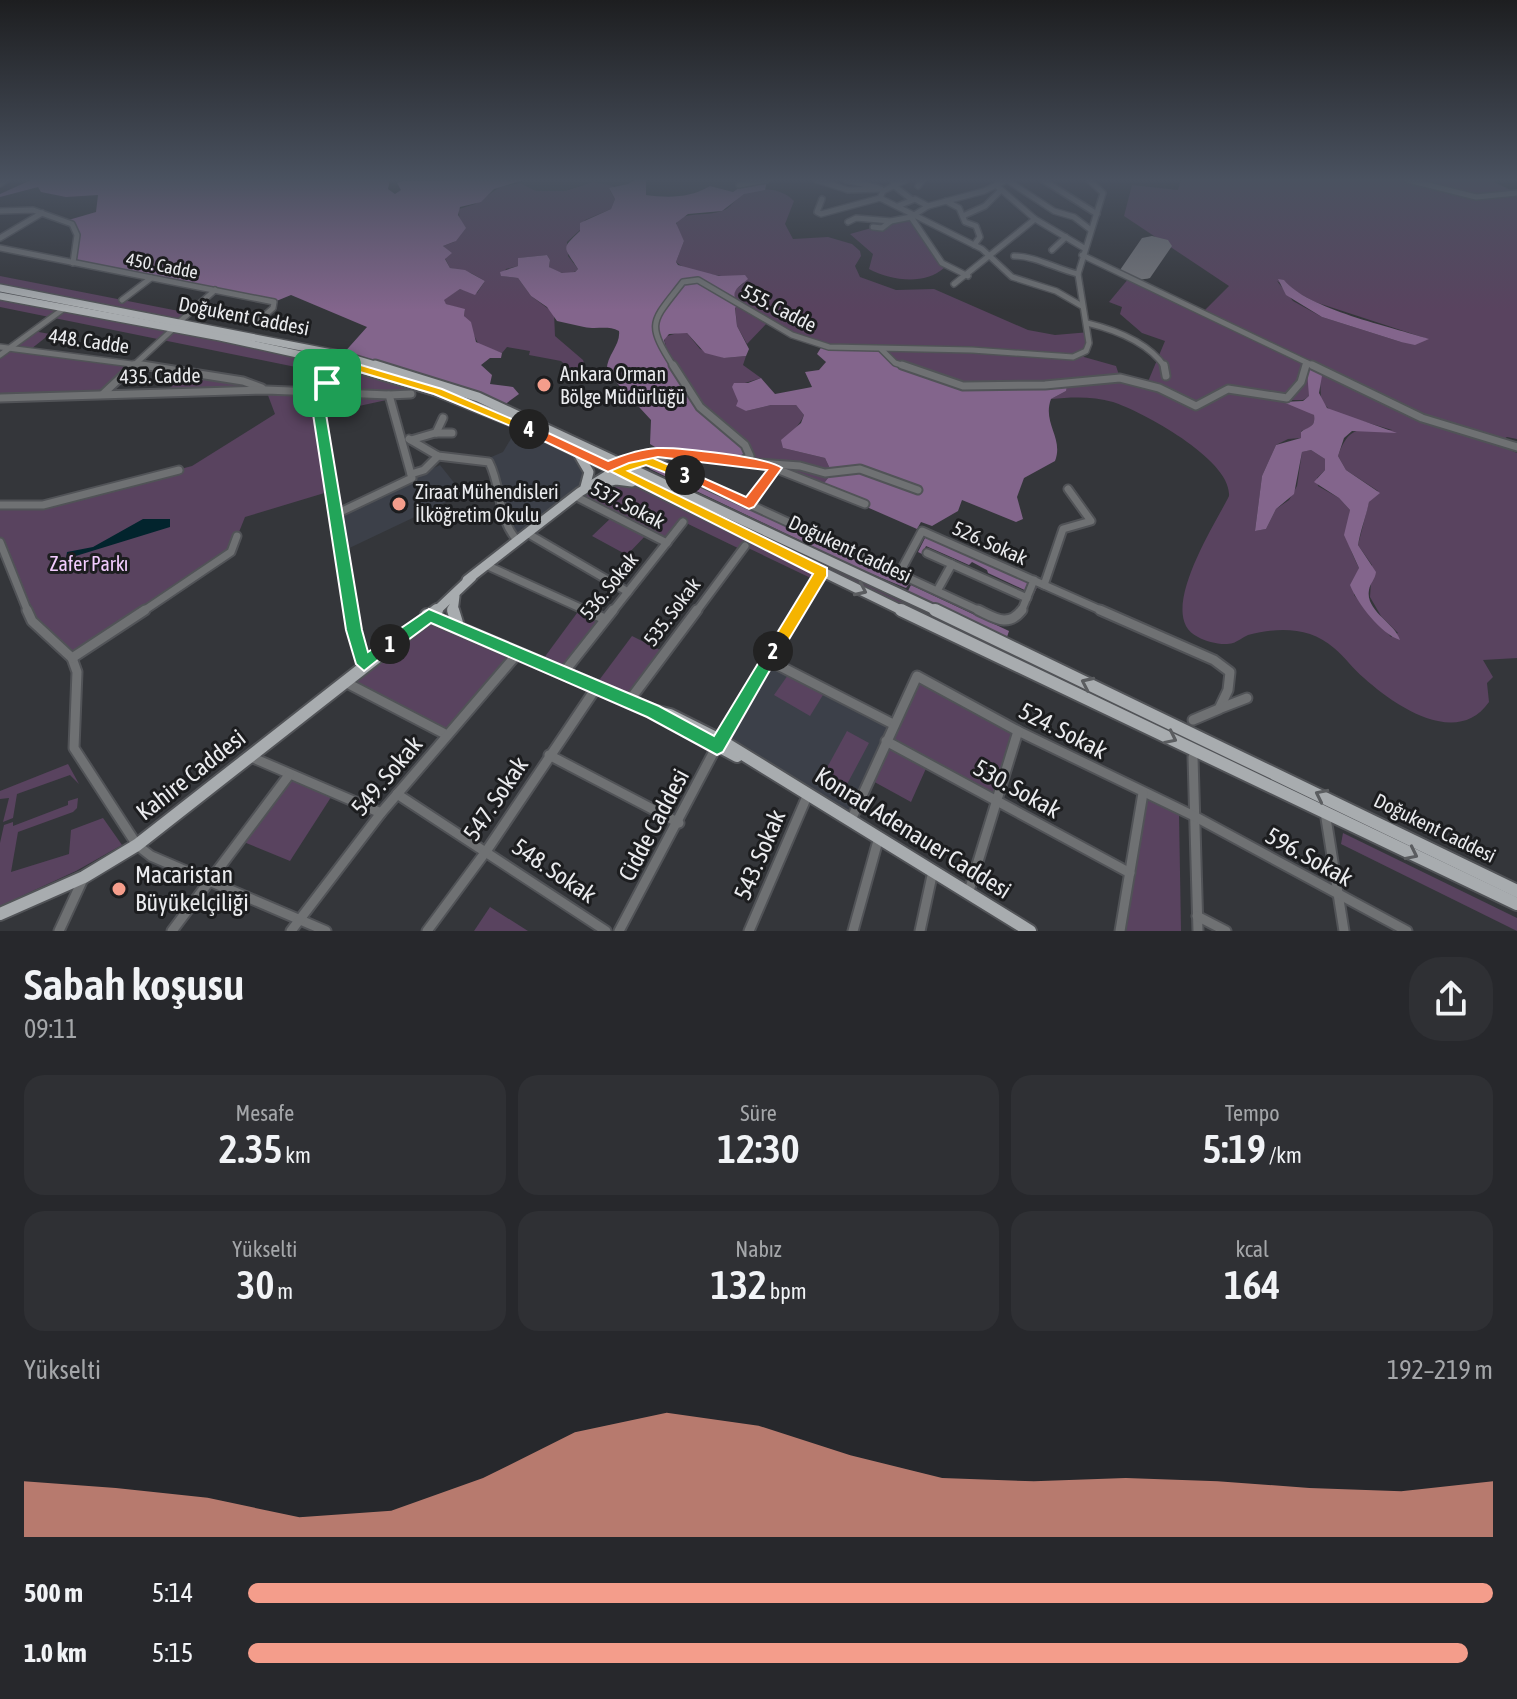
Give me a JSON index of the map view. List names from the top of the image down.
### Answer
{
  "streets": {
    "main road": ["Doğukent Caddesi", "Kahire Caddesi", "Konrad Adenauer Caddesi"],
    "street": [
      "450. Cadde",
      "555. Cadde",
      "448. Cadde",
      "435. Cadde",
      "537. Sokak",
      "526. Sokak",
      "536. Sokak",
      "535. Sokak",
      "524. Sokak",
      "549. Sokak",
      "530. Sokak",
      "547. Sokak",
      "Cidde Caddesi",
      "543. Sokak",
      "596. Sokak",
      "548. Sokak"
    ]
  },
  "crossings": [
    ["Doğukent Caddesi", "Kahire Caddesi"],
    ["Doğukent Caddesi", "Cidde Caddesi"],
    ["448. Cadde", "435. Cadde"],
    ["537. Sokak", "536. Sokak"],
    ["537. Sokak", "Kahire Caddesi"],
    ["536. Sokak", "Konrad Adenauer Caddesi"],
    ["535. Sokak", "Konrad Adenauer Caddesi"],
    ["524. Sokak", "596. Sokak"],
    ["Kahire Caddesi", "Konrad Adenauer Caddesi"],
    ["549. Sokak", "Konrad Adenauer Caddesi"],
    ["549. Sokak", "548. Sokak"],
    ["547. Sokak", "Konrad Adenauer Caddesi"],
    ["547. Sokak", "548. Sokak"],
    ["Cidde Caddesi", "Konrad Adenauer Caddesi"],
    ["Konrad Adenauer Caddesi", "543. Sokak"]
  ],
  "parks": ["Zafer Parkı"],
  "places": ["Ankara Orman Bölge Müdürlüğü", "Ziraat Mühendisleri İlköğretim Okulu", "Macaristan Büyükelçiliği"],
  "page": {
    "pins": [
      "4",
      "3",
      "1",
      "2"
    ],
    "heading": ["Sabah koşusu", "09:11"],
    "stats": [
      ["Mesafe", "2.35 km"],
      ["Süre", "12:30"],
      ["Tempo", "5:19 /km"],
      ["Yükselti", "30 m"],
      ["Nabız", "132 bpm"],
      ["kcal", "164"]
    ],
    "chart": ["Yükselti", "192–219 m"],
    "list": [
      {
        "name": "500 m",
        "note": "5:14"
      },
      {
        "name": "1.0 km",
        "note": "5:15"
      }
    ]
  }
}
